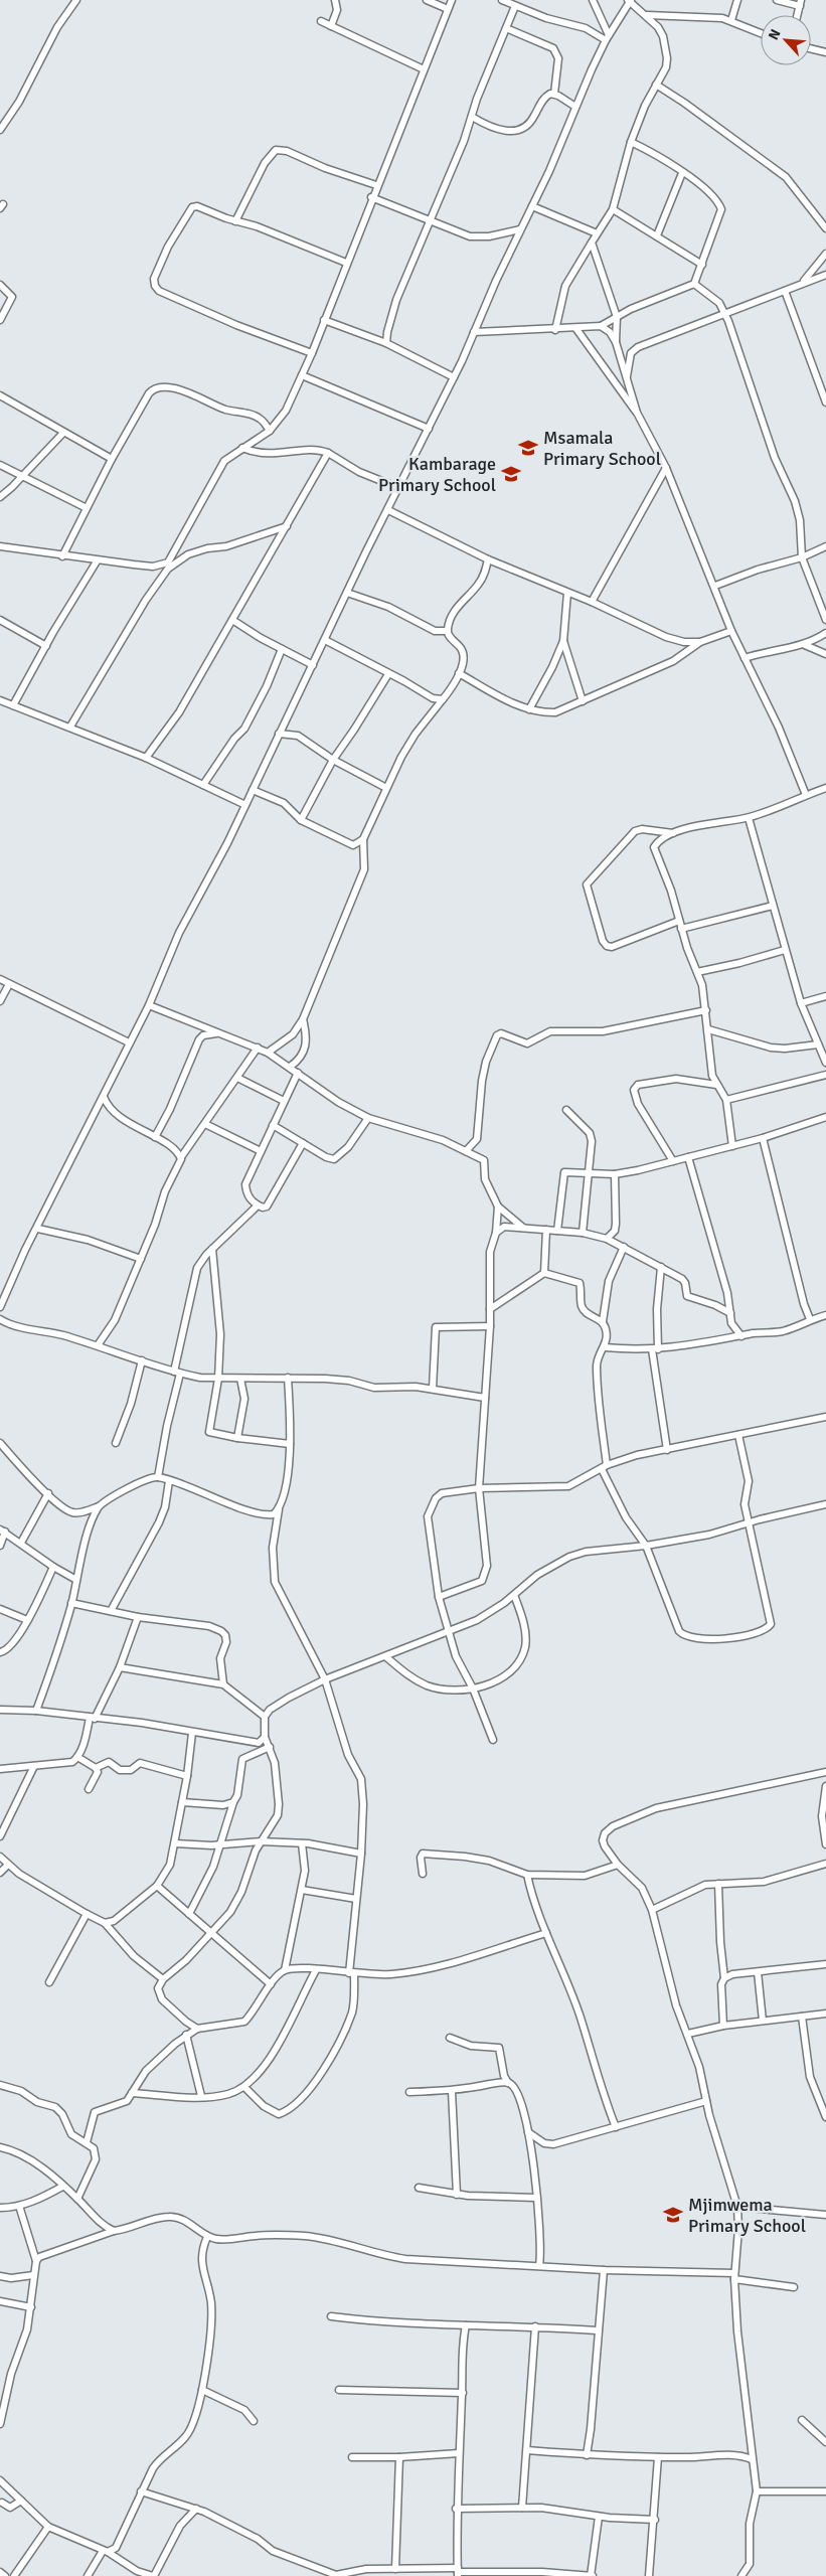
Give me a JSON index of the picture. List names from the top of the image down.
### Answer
{
  "places": {
    "school or university": ["Msamala Primary School", "Kambarage Primary School", "Mjimwema Primary School"]
  },
  "north": "top left"
}
